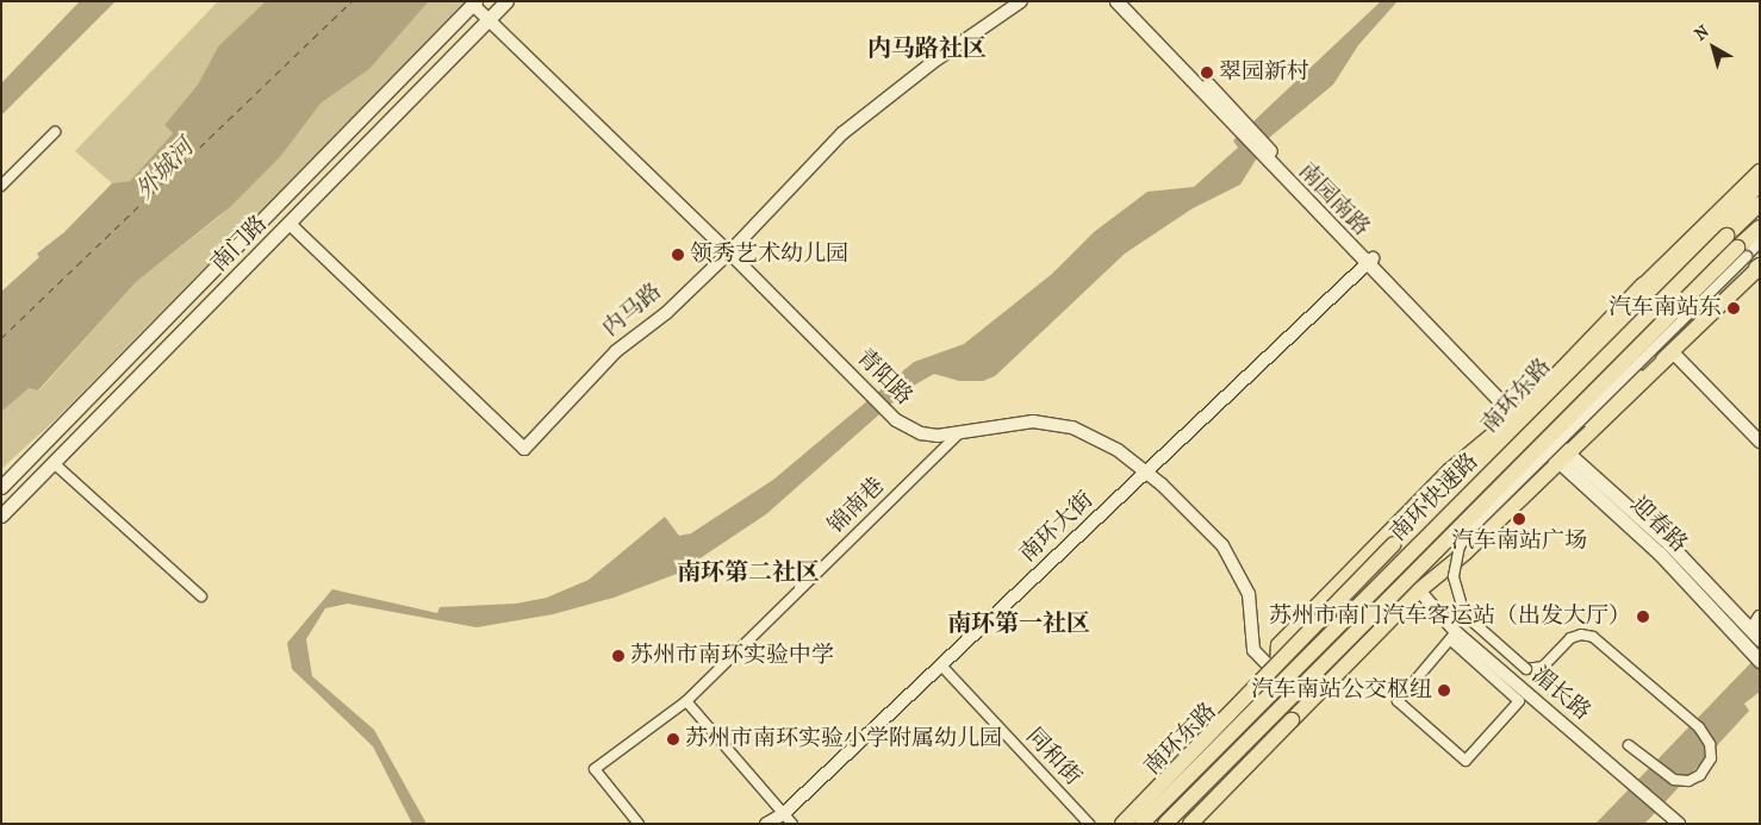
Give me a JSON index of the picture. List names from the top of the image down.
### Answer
{
  "streets": {
    "main road": [
      "南园南路",
      "南门路",
      "南环东路",
      "南环快速路",
      "迎春路"
    ],
    "street": [
      "内马路",
      "青阳路",
      "锦南巷",
      "南环大街",
      "湄长路",
      "同和街"
    ]
  },
  "crossings": [
    ["南园南路", "南环东路"],
    ["南园南路", "迎春路"],
    ["南园南路", "南环大街"],
    ["南门路", "内马路"],
    ["南门路", "青阳路"],
    ["内马路", "青阳路"],
    ["青阳路", "南环东路"],
    ["青阳路", "锦南巷"],
    ["青阳路", "南环大街"],
    ["南环东路", "迎春路"],
    ["南环大街", "同和街"]
  ],
  "districts": ["内马路社区", "南环第二社区", "南环第一社区"],
  "water": ["外城河"],
  "places": [
    "翠园新村",
    "领秀艺术幼儿园",
    "汽车南站东",
    "汽车南站广场",
    "苏州市南门汽车客运站（出发大厅）",
    "苏州市南环实验中学",
    "汽车南站公交枢纽",
    "苏州市南环实验小学附属幼儿园"
  ],
  "north": "top left"
}
